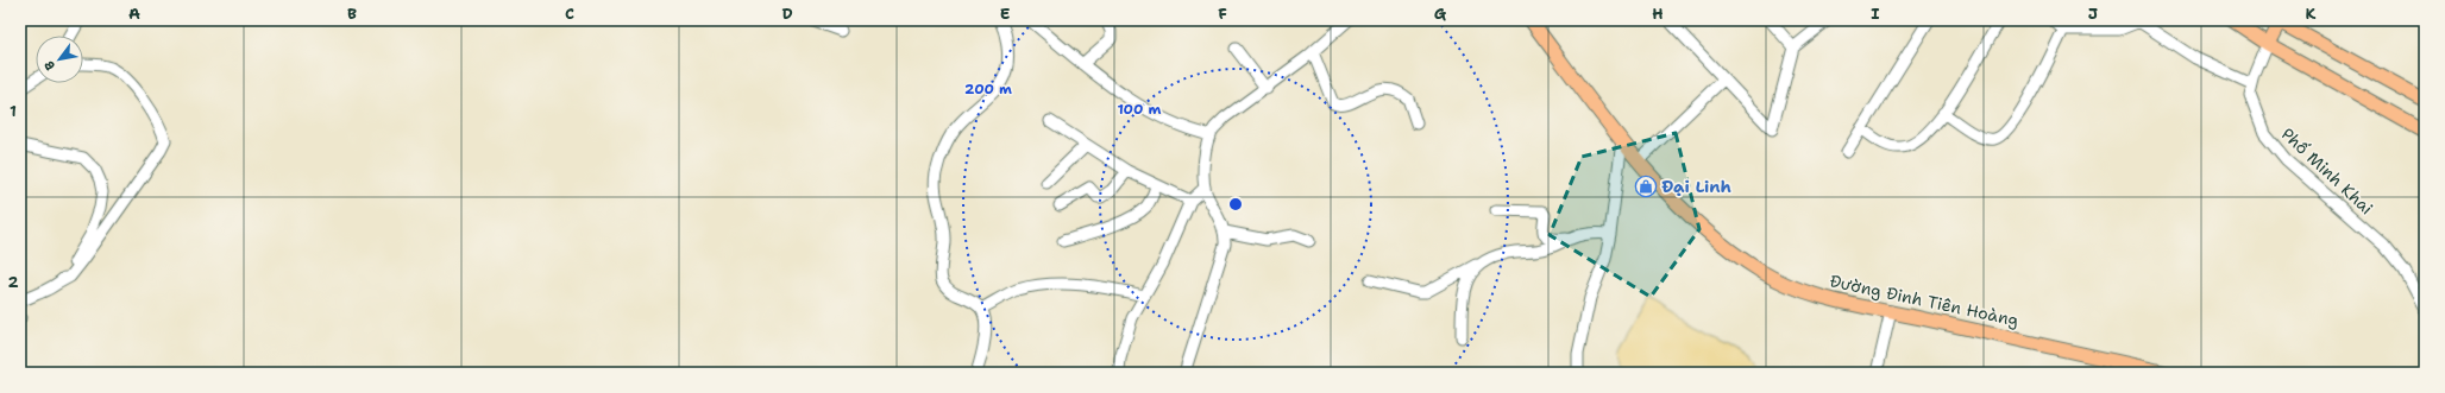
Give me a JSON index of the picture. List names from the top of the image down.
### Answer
{
  "streets": {
    "main road": ["Đường Đinh Tiên Hoàng"],
    "street": ["Phố Minh Khai"]
  },
  "places": {
    "shop": ["Đại Linh"]
  },
  "north": "bottom left",
  "grid": {
    "columns": [
      "A",
      "B",
      "C",
      "D",
      "E",
      "F",
      "G",
      "H",
      "I",
      "J",
      "K"
    ],
    "rows": ["1", "2"]
  },
  "rings": ["200 m", "100 m"]
}
